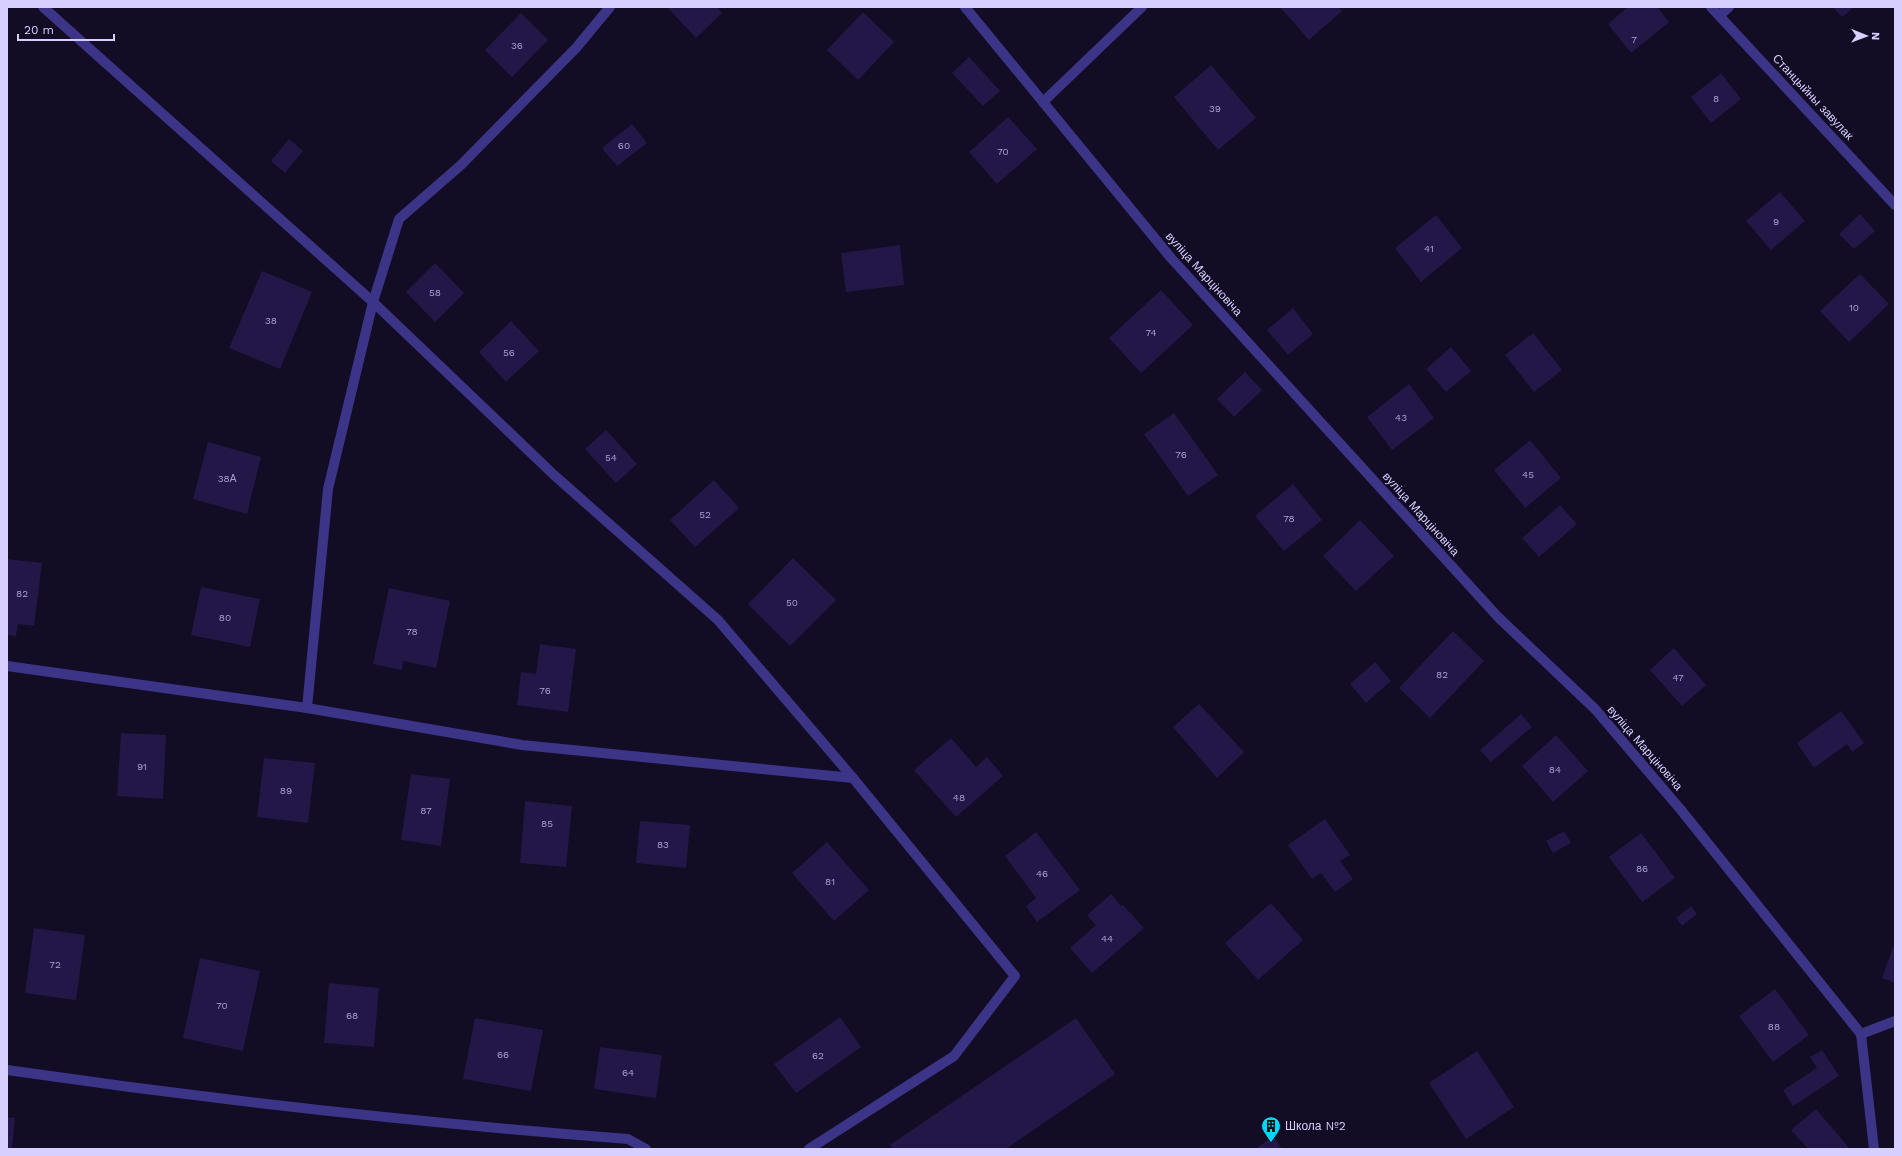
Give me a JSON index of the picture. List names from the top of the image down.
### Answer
{
  "streets": {
    "street": ["Станцыйны завулак", "вуліца Марціновіча"]
  },
  "places": {
    "building": ["Школа №2"]
  },
  "house_numbers": [
    "7",
    "36",
    "8",
    "39",
    "60",
    "70",
    "9",
    "41",
    "58",
    "10",
    "38",
    "74",
    "56",
    "43",
    "76",
    "54",
    "45",
    "38А",
    "52",
    "78",
    "82",
    "50",
    "80",
    "78",
    "82",
    "47",
    "76",
    "91",
    "84",
    "89",
    "48",
    "87",
    "85",
    "83",
    "86",
    "46",
    "81",
    "44",
    "72",
    "70",
    "68",
    "88",
    "66",
    "62",
    "64"
  ],
  "scale_bar": "20 m",
  "north": "right"
}
